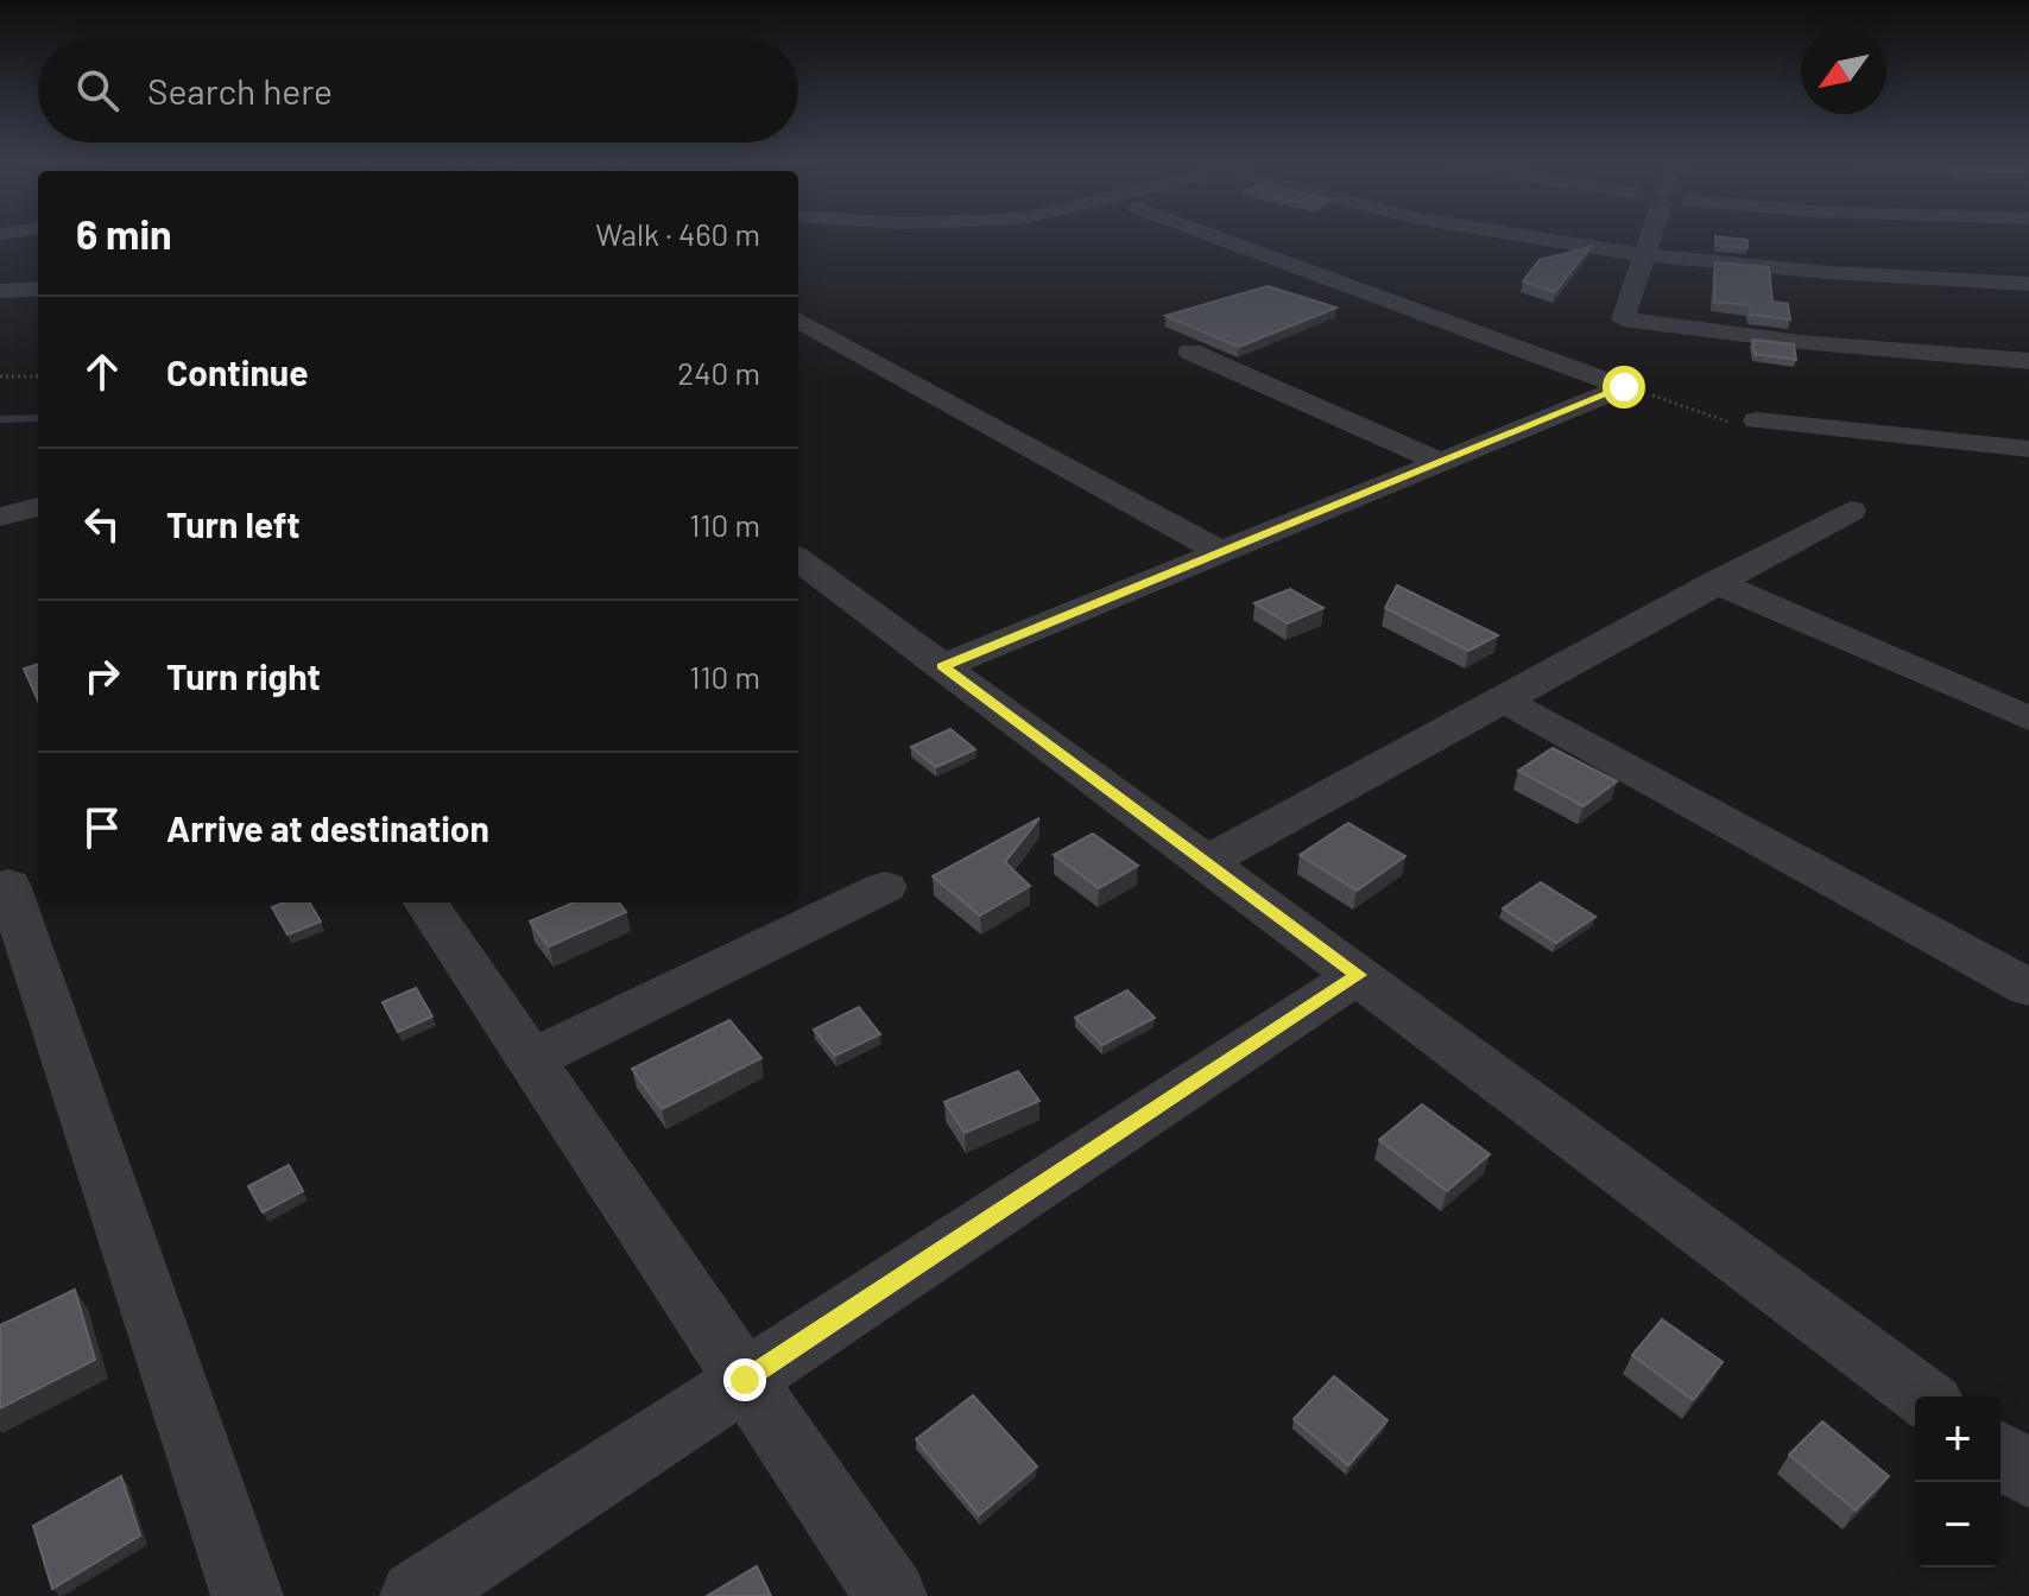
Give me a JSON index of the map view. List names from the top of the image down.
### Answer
{
  "north": "bottom left",
  "page": {
    "search": "Search here",
    "heading": ["6 min", "Walk · 460 m"],
    "list": [
      ["Continue", "240 m"],
      ["Turn left", "110 m"],
      ["Turn right", "110 m"],
      "Arrive at destination"
    ],
    "map_buttons": ["+", "−"]
  }
}
